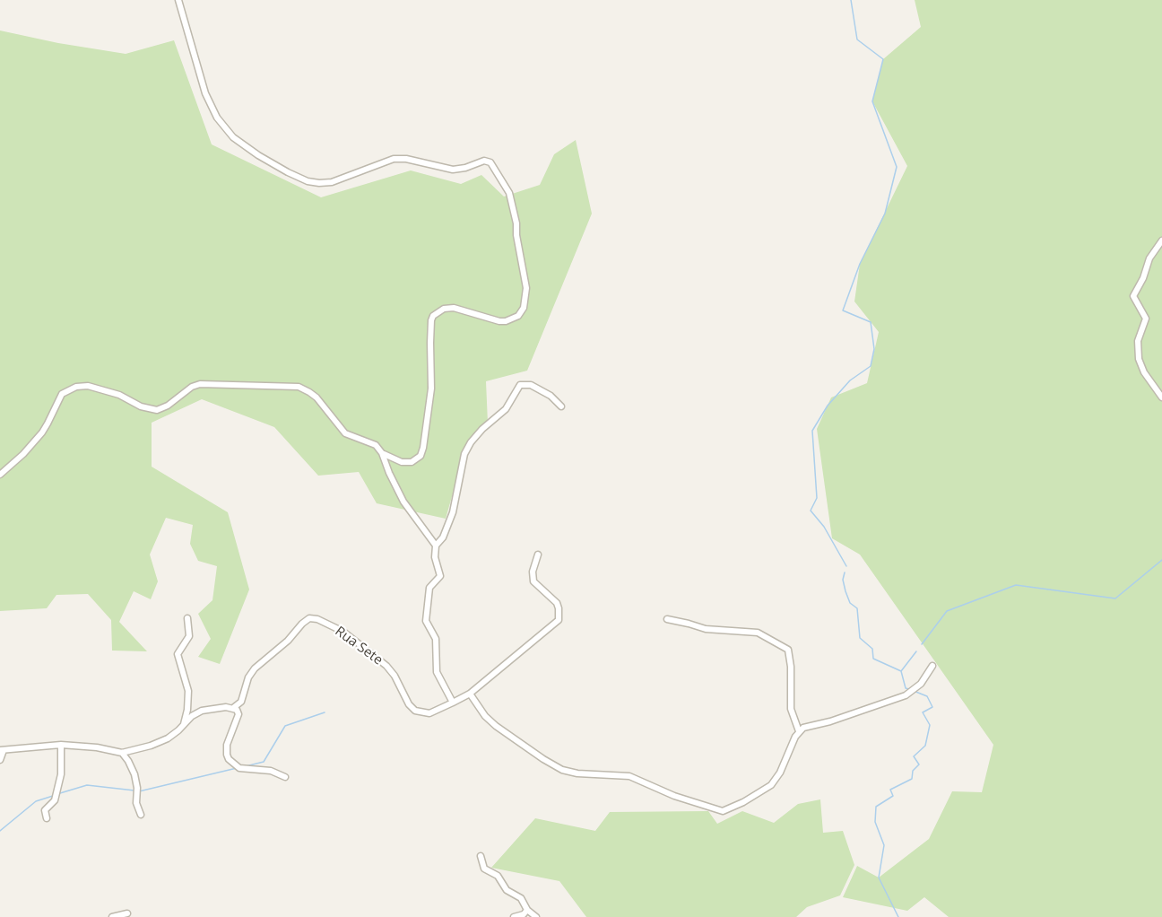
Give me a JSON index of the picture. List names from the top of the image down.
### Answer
{
  "streets": {
    "street": ["Rua Sete"]
  }
}
